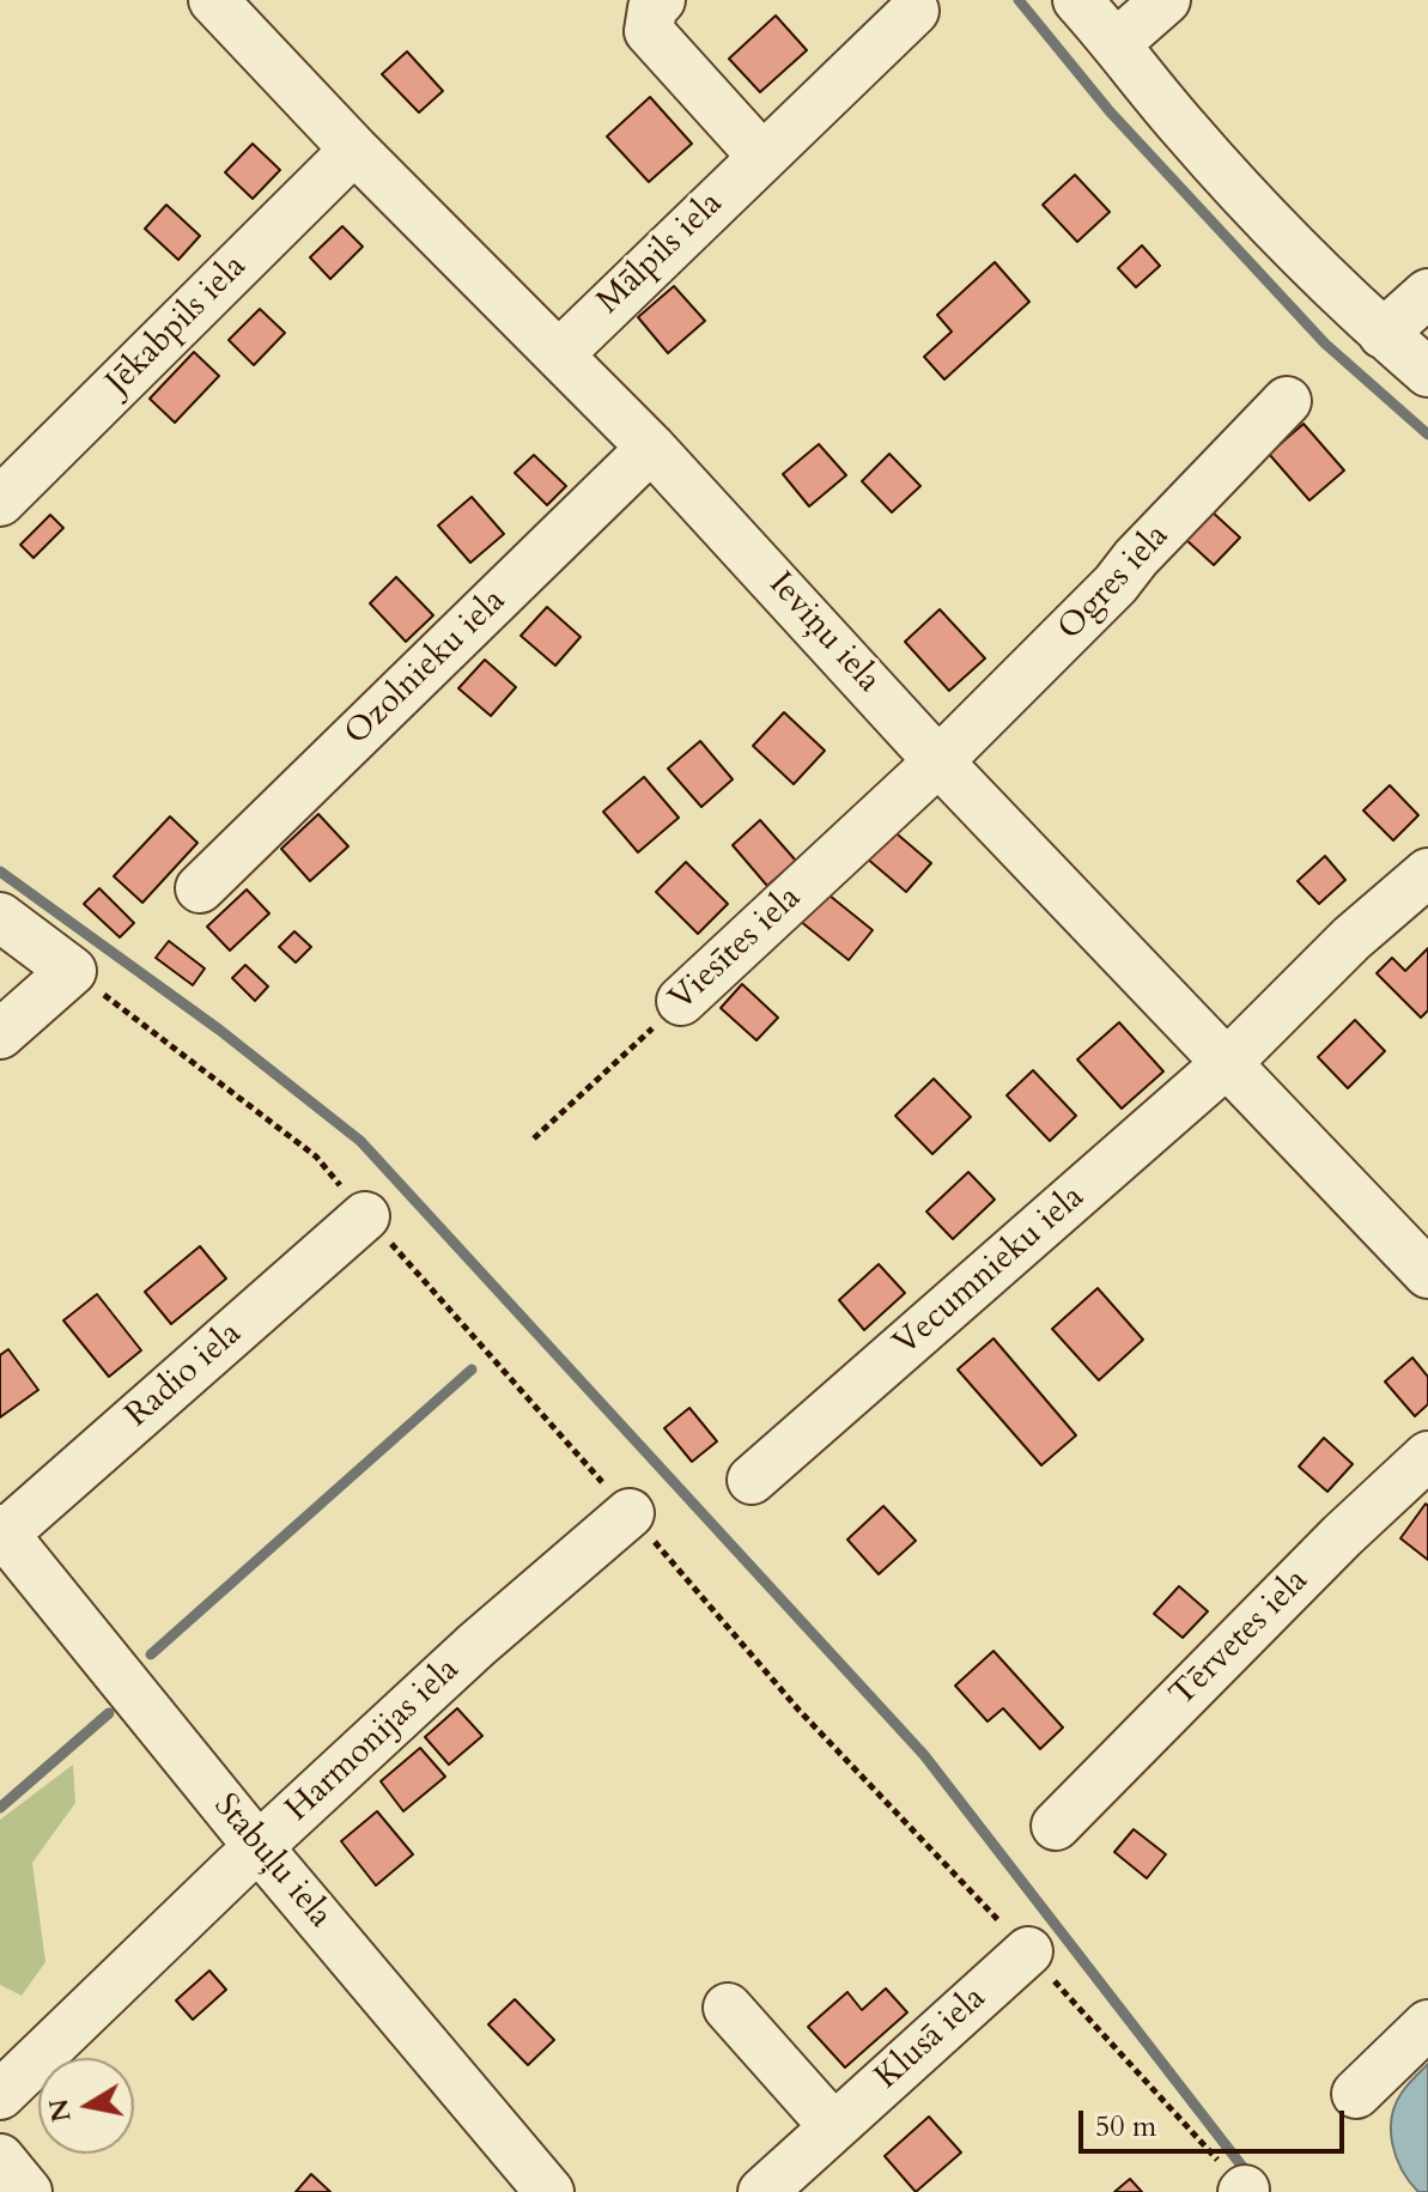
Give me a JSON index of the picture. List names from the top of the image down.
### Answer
{
  "streets": {
    "street": [
      "Mālpils iela",
      "Jēkabpils iela",
      "Ogres iela",
      "Ieviņu iela",
      "Ozolnieku iela",
      "Viesītes iela",
      "Vecumnieku iela",
      "Radio iela",
      "Tērvetes iela",
      "Harmonijas iela",
      "Stabuļu iela",
      "Klusā iela"
    ]
  },
  "crossings": [
    ["Mālpils iela", "Ieviņu iela"],
    ["Jēkabpils iela", "Ieviņu iela"],
    ["Ogres iela", "Ieviņu iela"],
    ["Ogres iela", "Viesītes iela"],
    ["Ieviņu iela", "Ozolnieku iela"],
    ["Ieviņu iela", "Viesītes iela"],
    ["Ieviņu iela", "Vecumnieku iela"],
    ["Radio iela", "Stabuļu iela"],
    ["Harmonijas iela", "Stabuļu iela"]
  ],
  "scale_bar": "50 m",
  "north": "left"
}
